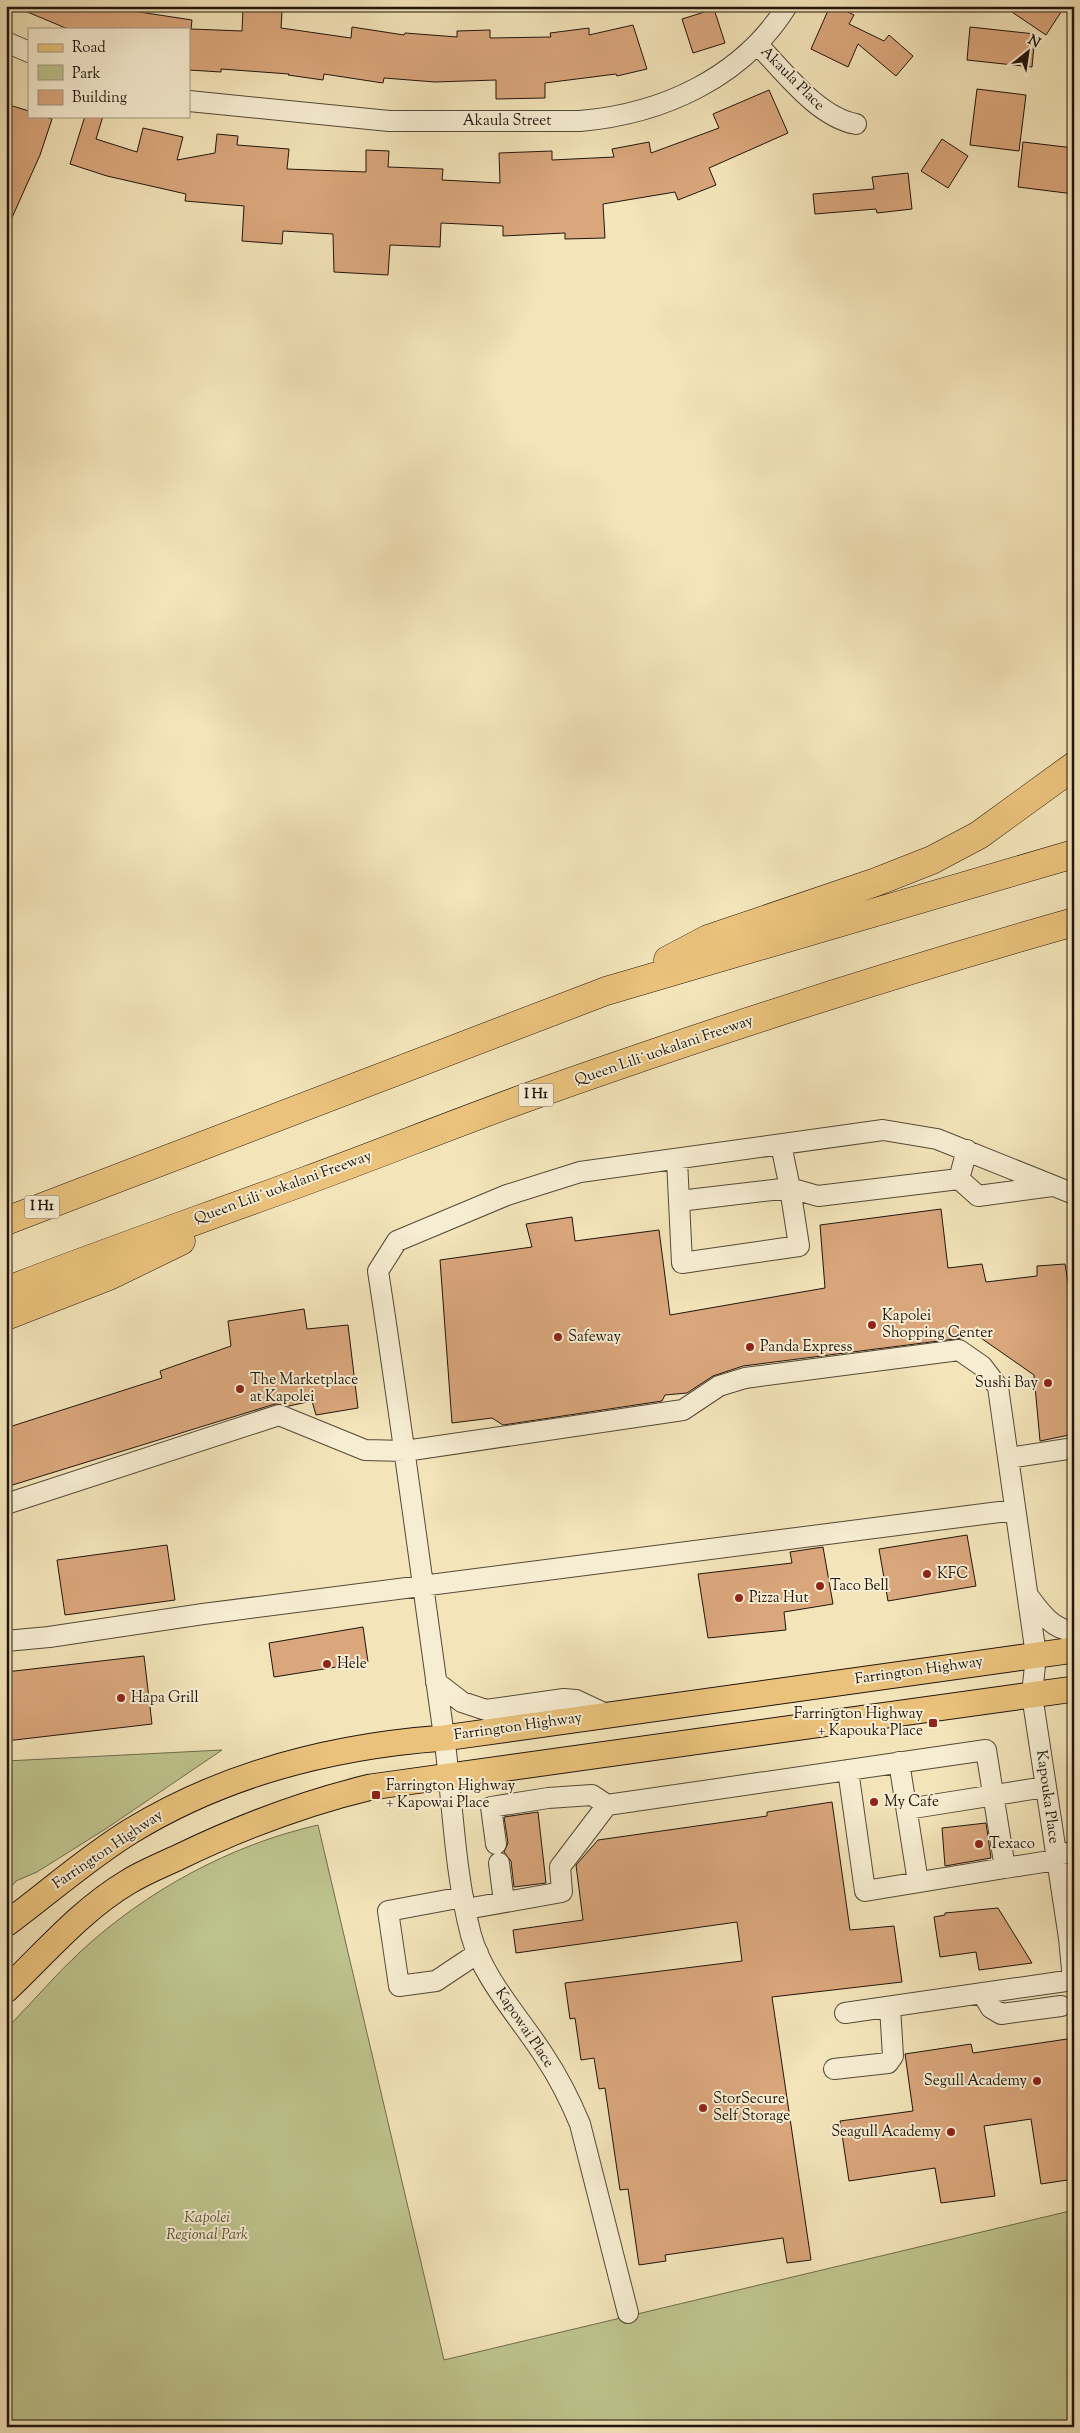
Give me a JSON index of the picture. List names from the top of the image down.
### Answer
{
  "streets": {
    "highway": ["Queen Liliʻuokalani Freeway", "I H1"],
    "main road": ["Farrington Highway"],
    "street": [
      "Akaula Place",
      "Akaula Street",
      "Kapouka Place",
      "Kapowai Place"
    ]
  },
  "crossings": [
    ["Akaula Place", "Akaula Street"],
    ["Farrington Highway", "Kapouka Place"],
    ["Farrington Highway", "Kapowai Place"],
    ["Kapouka Place", "Kapowai Place"]
  ],
  "parks": ["Kapolei Regional Park"],
  "places": {
    "other": [
      "Kapolei Shopping Center",
      "Safeway",
      "Panda Express",
      "Sushi Bay",
      "The Marketplace at Kapolei",
      "KFC",
      "Taco Bell",
      "Pizza Hut",
      "Hele",
      "Hapa Grill",
      "My Cafe",
      "Texaco",
      "Segull Academy",
      "StorSecure Self Storage",
      "Seagull Academy"
    ],
    "transit": ["Farrington Highway + Kapouka Place", "Farrington Highway + Kapowai Place"]
  },
  "legend": ["Road", "Park", "Building"],
  "north": "top right"
}
